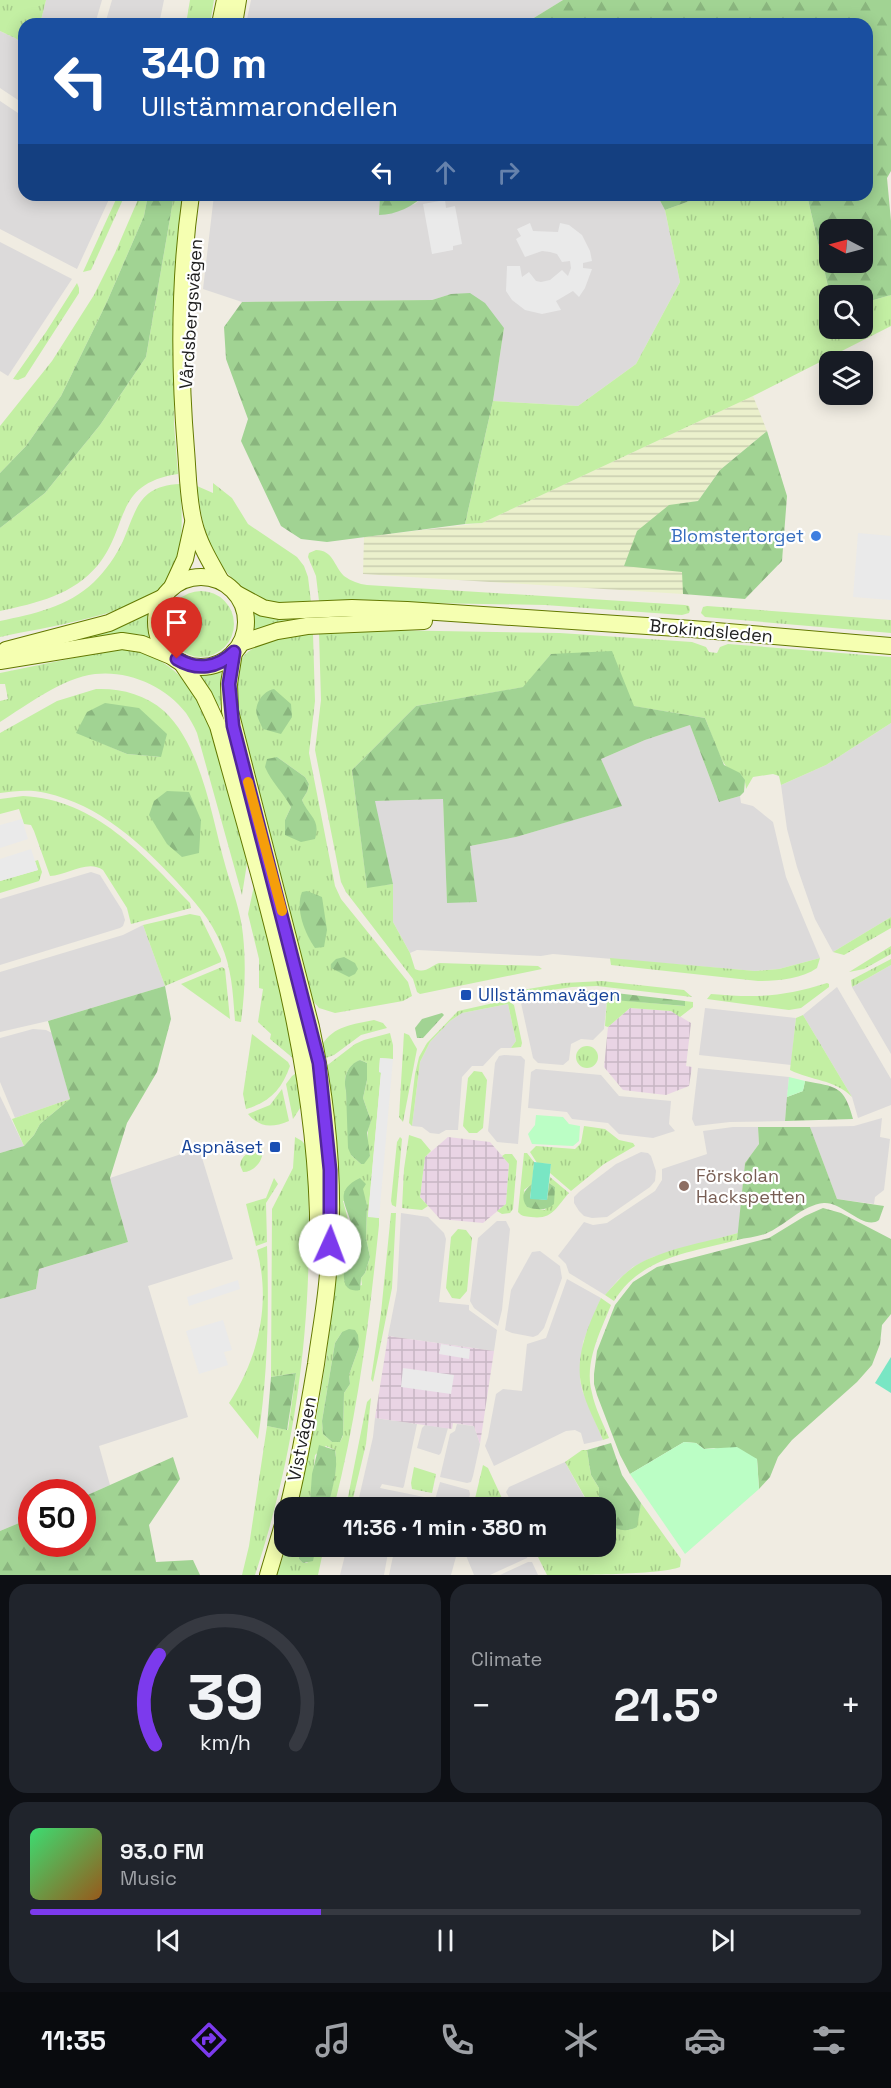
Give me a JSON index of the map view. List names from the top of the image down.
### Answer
{
  "streets": {
    "main road": ["Vårdsbergsvägen", "Brokindsleden", "Vistvägen"]
  },
  "crossings": [
    ["Vårdsbergsvägen", "Brokindsleden"],
    ["Vårdsbergsvägen", "Vistvägen"],
    ["Brokindsleden", "Vistvägen"]
  ],
  "places": {
    "other": ["Blomstertorget", "Förskolan Hackspetten"],
    "transit": ["Ullstämmavägen", "Aspnäset"]
  },
  "north": "left",
  "page": {
    "turn": ["340 m", "Ullstämmarondellen"],
    "limit": "50",
    "trip": "11:36 · 1 min · 380 m",
    "tile": "Climate",
    "heat": ["−", "21.5°", "+"],
    "song": ["93.0 FM", "Music"],
    "tabs": "11:35",
    "gauge": ["39", "km/h"]
  }
}
